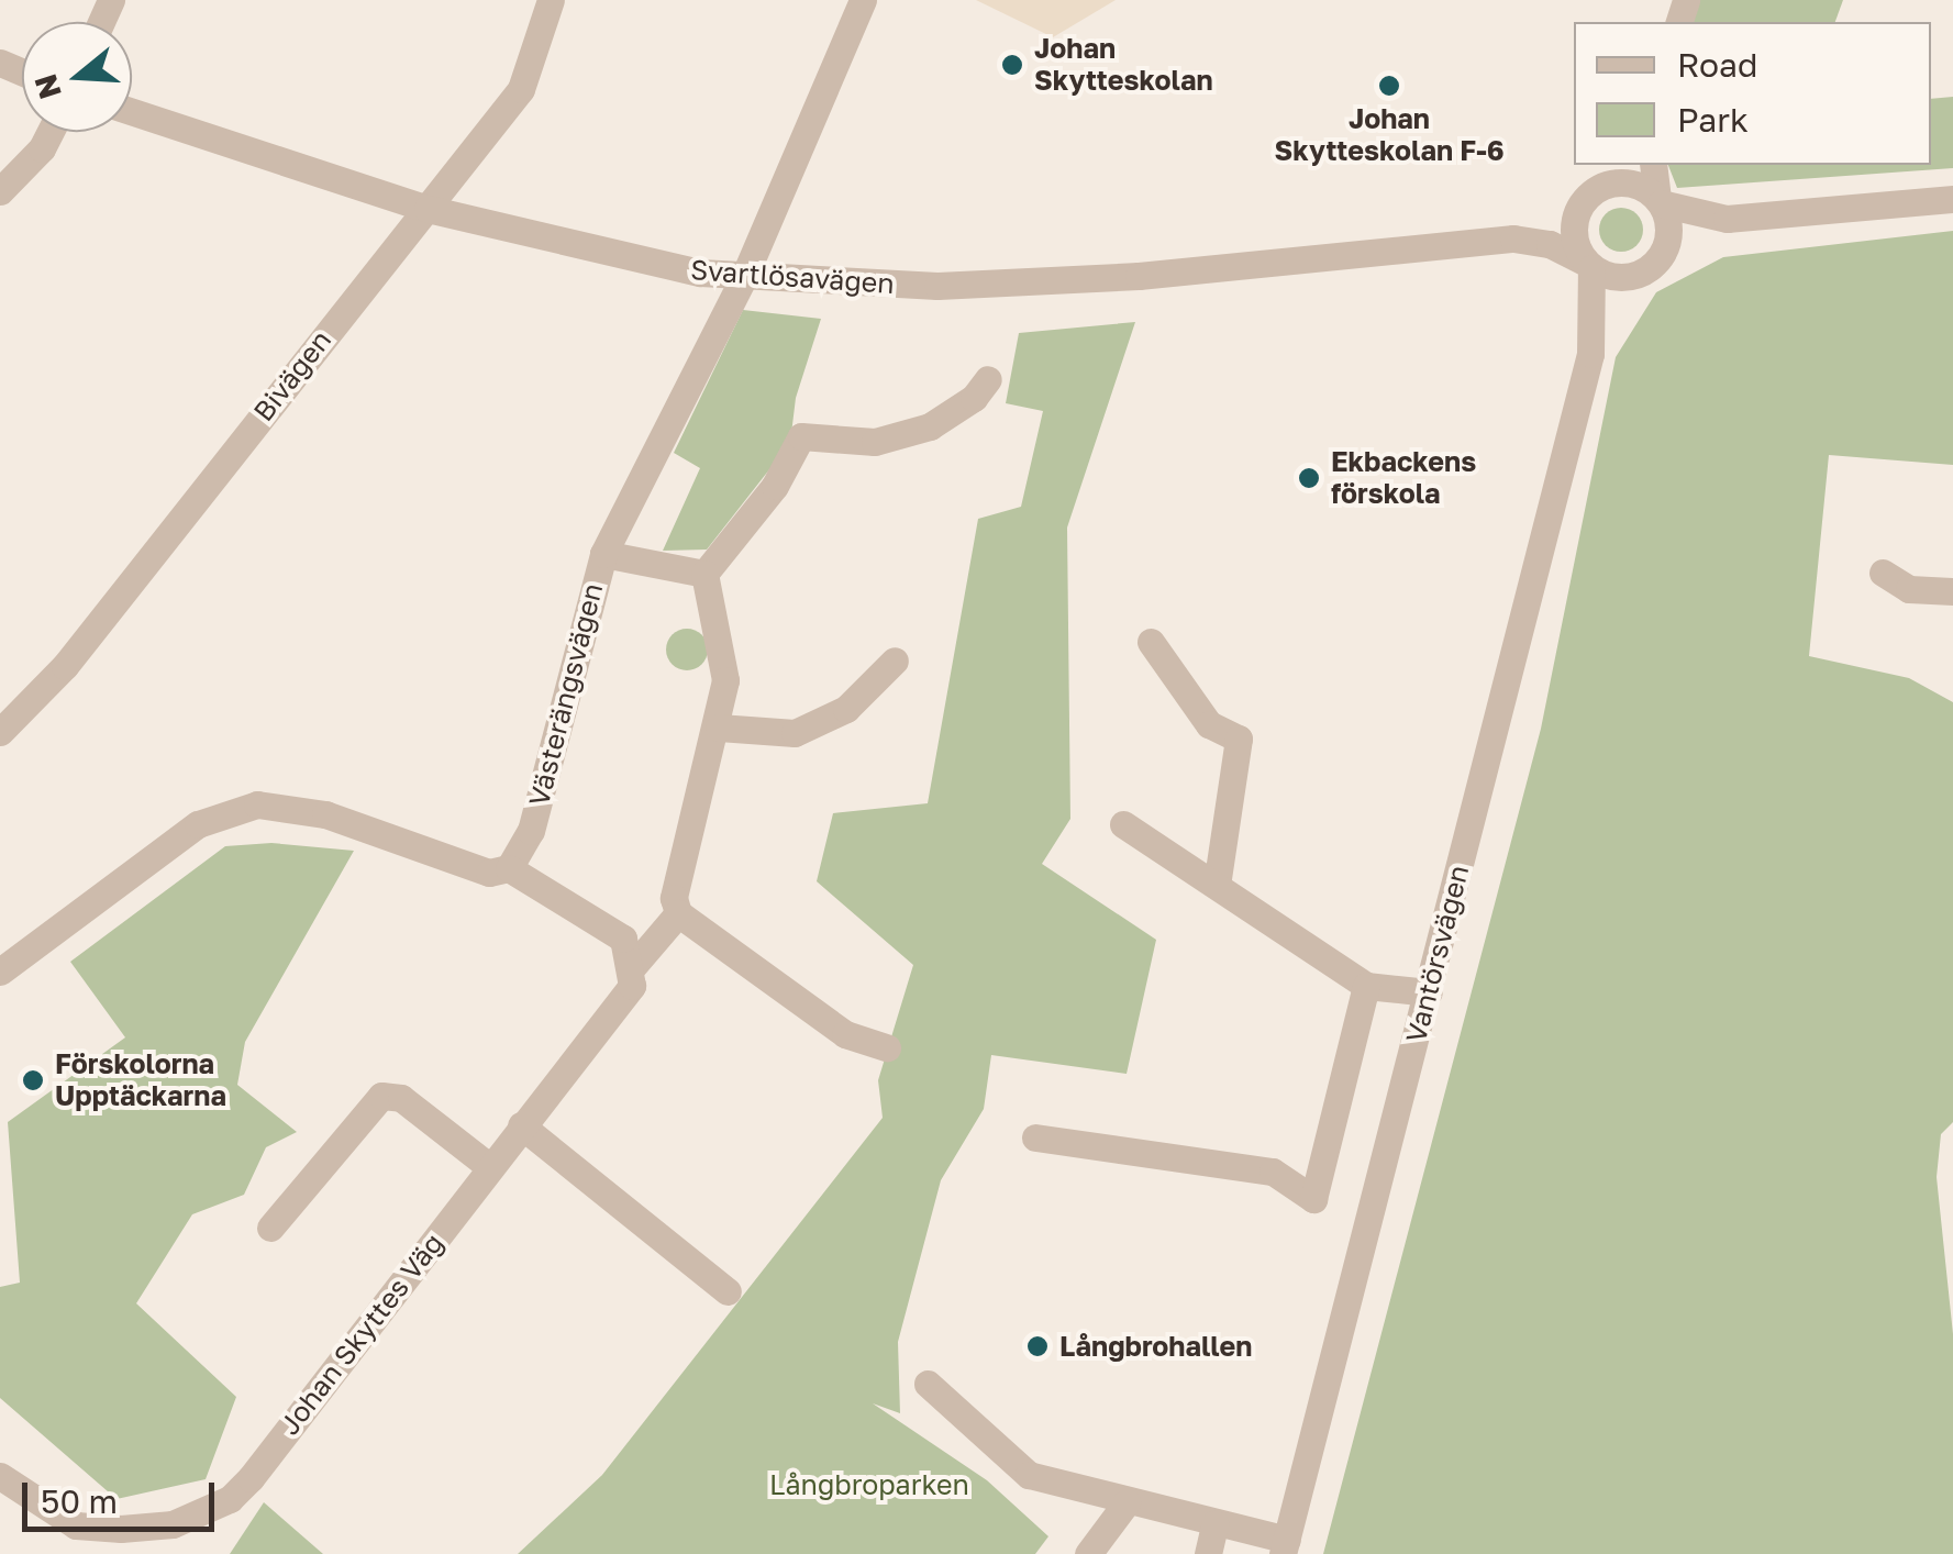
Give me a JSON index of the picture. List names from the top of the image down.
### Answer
{
  "streets": {
    "street": [
      "Svartlösavägen",
      "Bivägen",
      "Västerängsvägen",
      "Vantörsvägen",
      "Johan Skyttes Väg"
    ]
  },
  "crossings": [
    ["Svartlösavägen", "Bivägen"],
    ["Svartlösavägen", "Västerängsvägen"],
    ["Svartlösavägen", "Vantörsvägen"]
  ],
  "parks": ["Långbroparken"],
  "places": [
    "Johan Skytteskolan",
    "Johan Skytteskolan F-6",
    "Ekbackens förskola",
    "Förskolorna Upptäckarna",
    "Långbrohallen"
  ],
  "legend": ["Road", "Park"],
  "scale_bar": "50 m",
  "north": "left"
}
